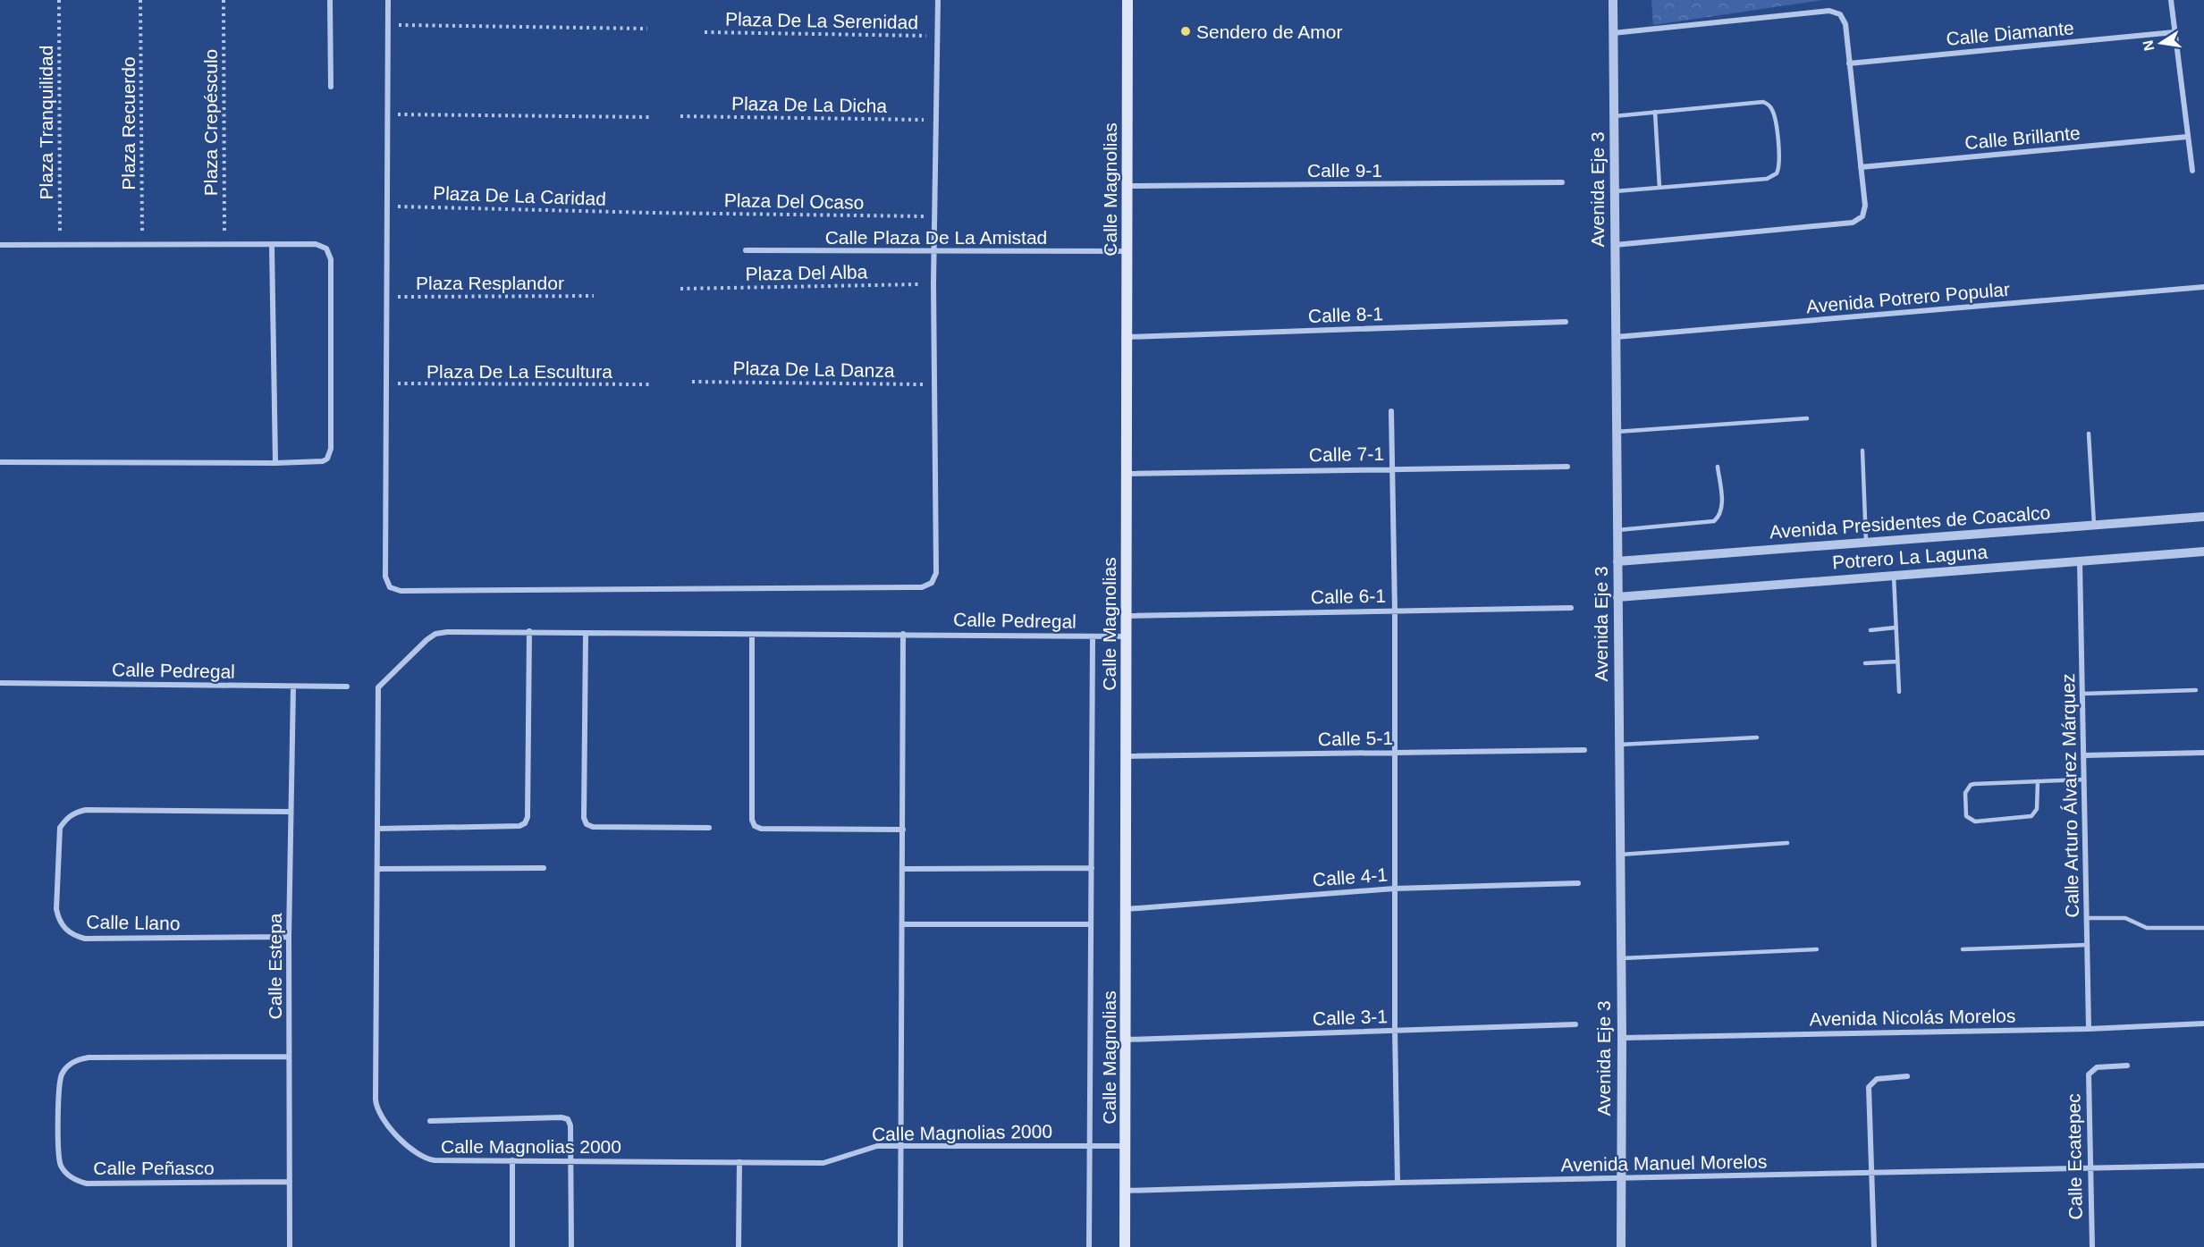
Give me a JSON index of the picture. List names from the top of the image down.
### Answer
{
  "streets": {
    "main road": ["Calle Magnolias"],
    "street": [
      "Calle Diamante",
      "Calle Brillante",
      "Calle 9-1",
      "Avenida Eje 3",
      "Calle Plaza De La Amistad",
      "Avenida Potrero Popular",
      "Calle 8-1",
      "Calle 7-1",
      "Avenida Presidentes de Coacalco",
      "Potrero La Laguna",
      "Calle 6-1",
      "Calle Pedregal",
      "Calle 5-1",
      "Calle Arturo Álvarez Márquez",
      "Calle 4-1",
      "Calle Llano",
      "Calle Estepa",
      "Calle 3-1",
      "Avenida Nicolás Morelos",
      "Calle Magnolias 2000",
      "Calle Ecatepec",
      "Avenida Manuel Morelos",
      "Calle Peñasco"
    ],
    "path": [
      "Plaza De La Serenidad",
      "Plaza De La Dicha",
      "Plaza Tranquilidad",
      "Plaza Crepésculo",
      "Plaza Recuerdo",
      "Plaza De La Caridad",
      "Plaza Del Ocaso",
      "Plaza Del Alba",
      "Plaza Resplandor",
      "Plaza De La Danza",
      "Plaza De La Escultura"
    ]
  },
  "crossings": [
    ["Calle 9-1", "Calle Magnolias"],
    ["Calle Magnolias", "Calle Plaza De La Amistad"],
    ["Calle Magnolias", "Calle 8-1"],
    ["Calle Magnolias", "Calle 7-1"],
    ["Calle Magnolias", "Calle 6-1"],
    ["Calle Magnolias", "Calle Pedregal"],
    ["Calle Magnolias", "Calle 5-1"],
    ["Calle Magnolias", "Calle 4-1"],
    ["Calle Magnolias", "Calle 3-1"],
    ["Calle Magnolias", "Calle Magnolias 2000"],
    ["Calle Magnolias", "Avenida Manuel Morelos"],
    ["Avenida Eje 3", "Avenida Potrero Popular"],
    ["Avenida Eje 3", "Avenida Presidentes de Coacalco"],
    ["Avenida Eje 3", "Potrero La Laguna"],
    ["Avenida Eje 3", "Avenida Nicolás Morelos"],
    ["Avenida Eje 3", "Avenida Manuel Morelos"],
    ["Plaza De La Caridad", "Plaza Del Ocaso"],
    ["Potrero La Laguna", "Calle Arturo Álvarez Márquez"],
    ["Calle Pedregal", "Calle Estepa"],
    ["Calle Arturo Álvarez Márquez", "Avenida Nicolás Morelos"],
    ["Calle Llano", "Calle Estepa"],
    ["Calle Estepa", "Calle Peñasco"],
    ["Calle Ecatepec", "Avenida Manuel Morelos"]
  ],
  "places": ["Sendero de Amor"],
  "north": "left"
}
